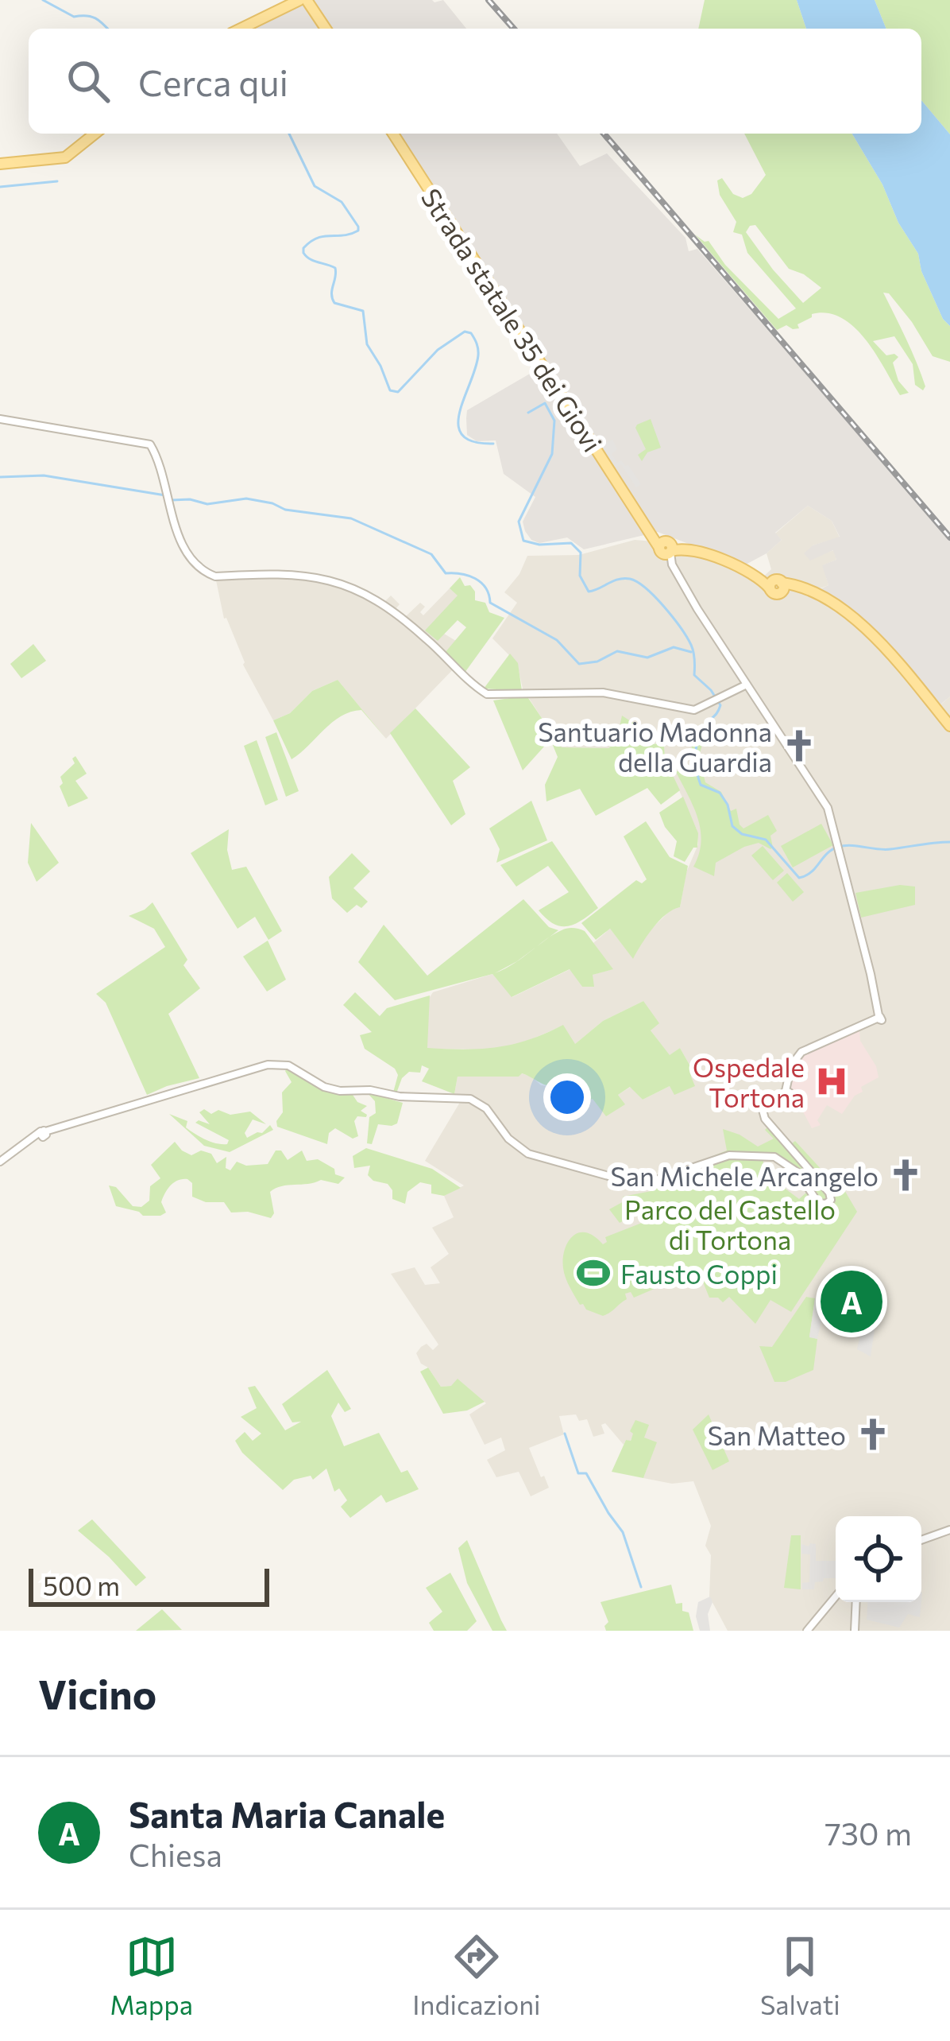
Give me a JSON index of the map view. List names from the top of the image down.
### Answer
{
  "streets": {
    "main road": ["Strada statale 35 dei Giovi"]
  },
  "parks": ["Parco del Castello di Tortona"],
  "places": {
    "church": ["Santuario Madonna della Guardia", "San Michele Arcangelo", "San Matteo"],
    "hospital": ["Ospedale Tortona"],
    "sports": ["Fausto Coppi"]
  },
  "scale_bar": "500 m",
  "page": {
    "search": "Cerca qui",
    "pins": "A",
    "scale": "500 m",
    "heading": "Vicino",
    "list": [
      {
        "mark": "A",
        "name": "Santa Maria Canale",
        "note": "Chiesa",
        "value": "730 m"
      }
    ],
    "nav": ["Mappa", "Indicazioni", "Salvati"]
  }
}
